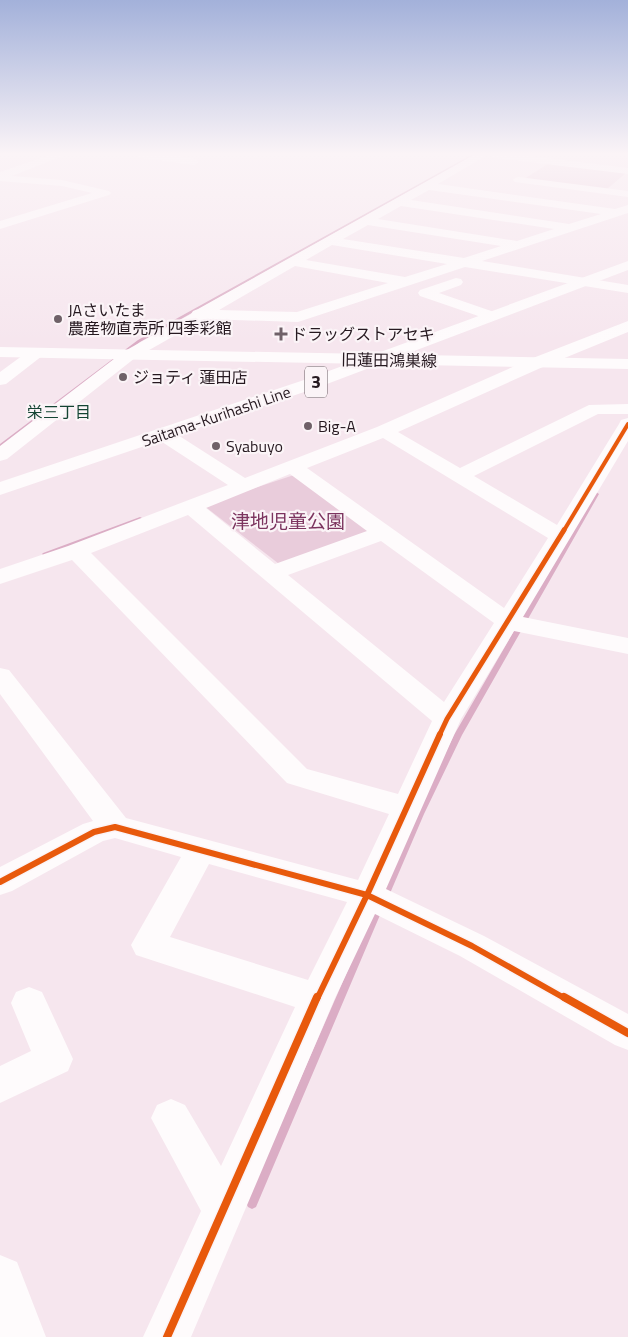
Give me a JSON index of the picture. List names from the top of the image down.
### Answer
{
  "streets": {
    "main road": ["旧蓮田鴻巣線", "3", "Saitama-Kurihashi Line"]
  },
  "crossings": [
    ["旧蓮田鴻巣線", "Saitama-Kurihashi Line"]
  ],
  "districts": ["栄三丁目"],
  "parks": ["津地児童公園"],
  "places": {
    "other": [
      "JAさいたま 農産物直売所 四季彩館",
      "ジョティ 蓮田店",
      "Big-A",
      "Syabuyo"
    ],
    "health": ["ドラッグストアセキ"]
  }
}
